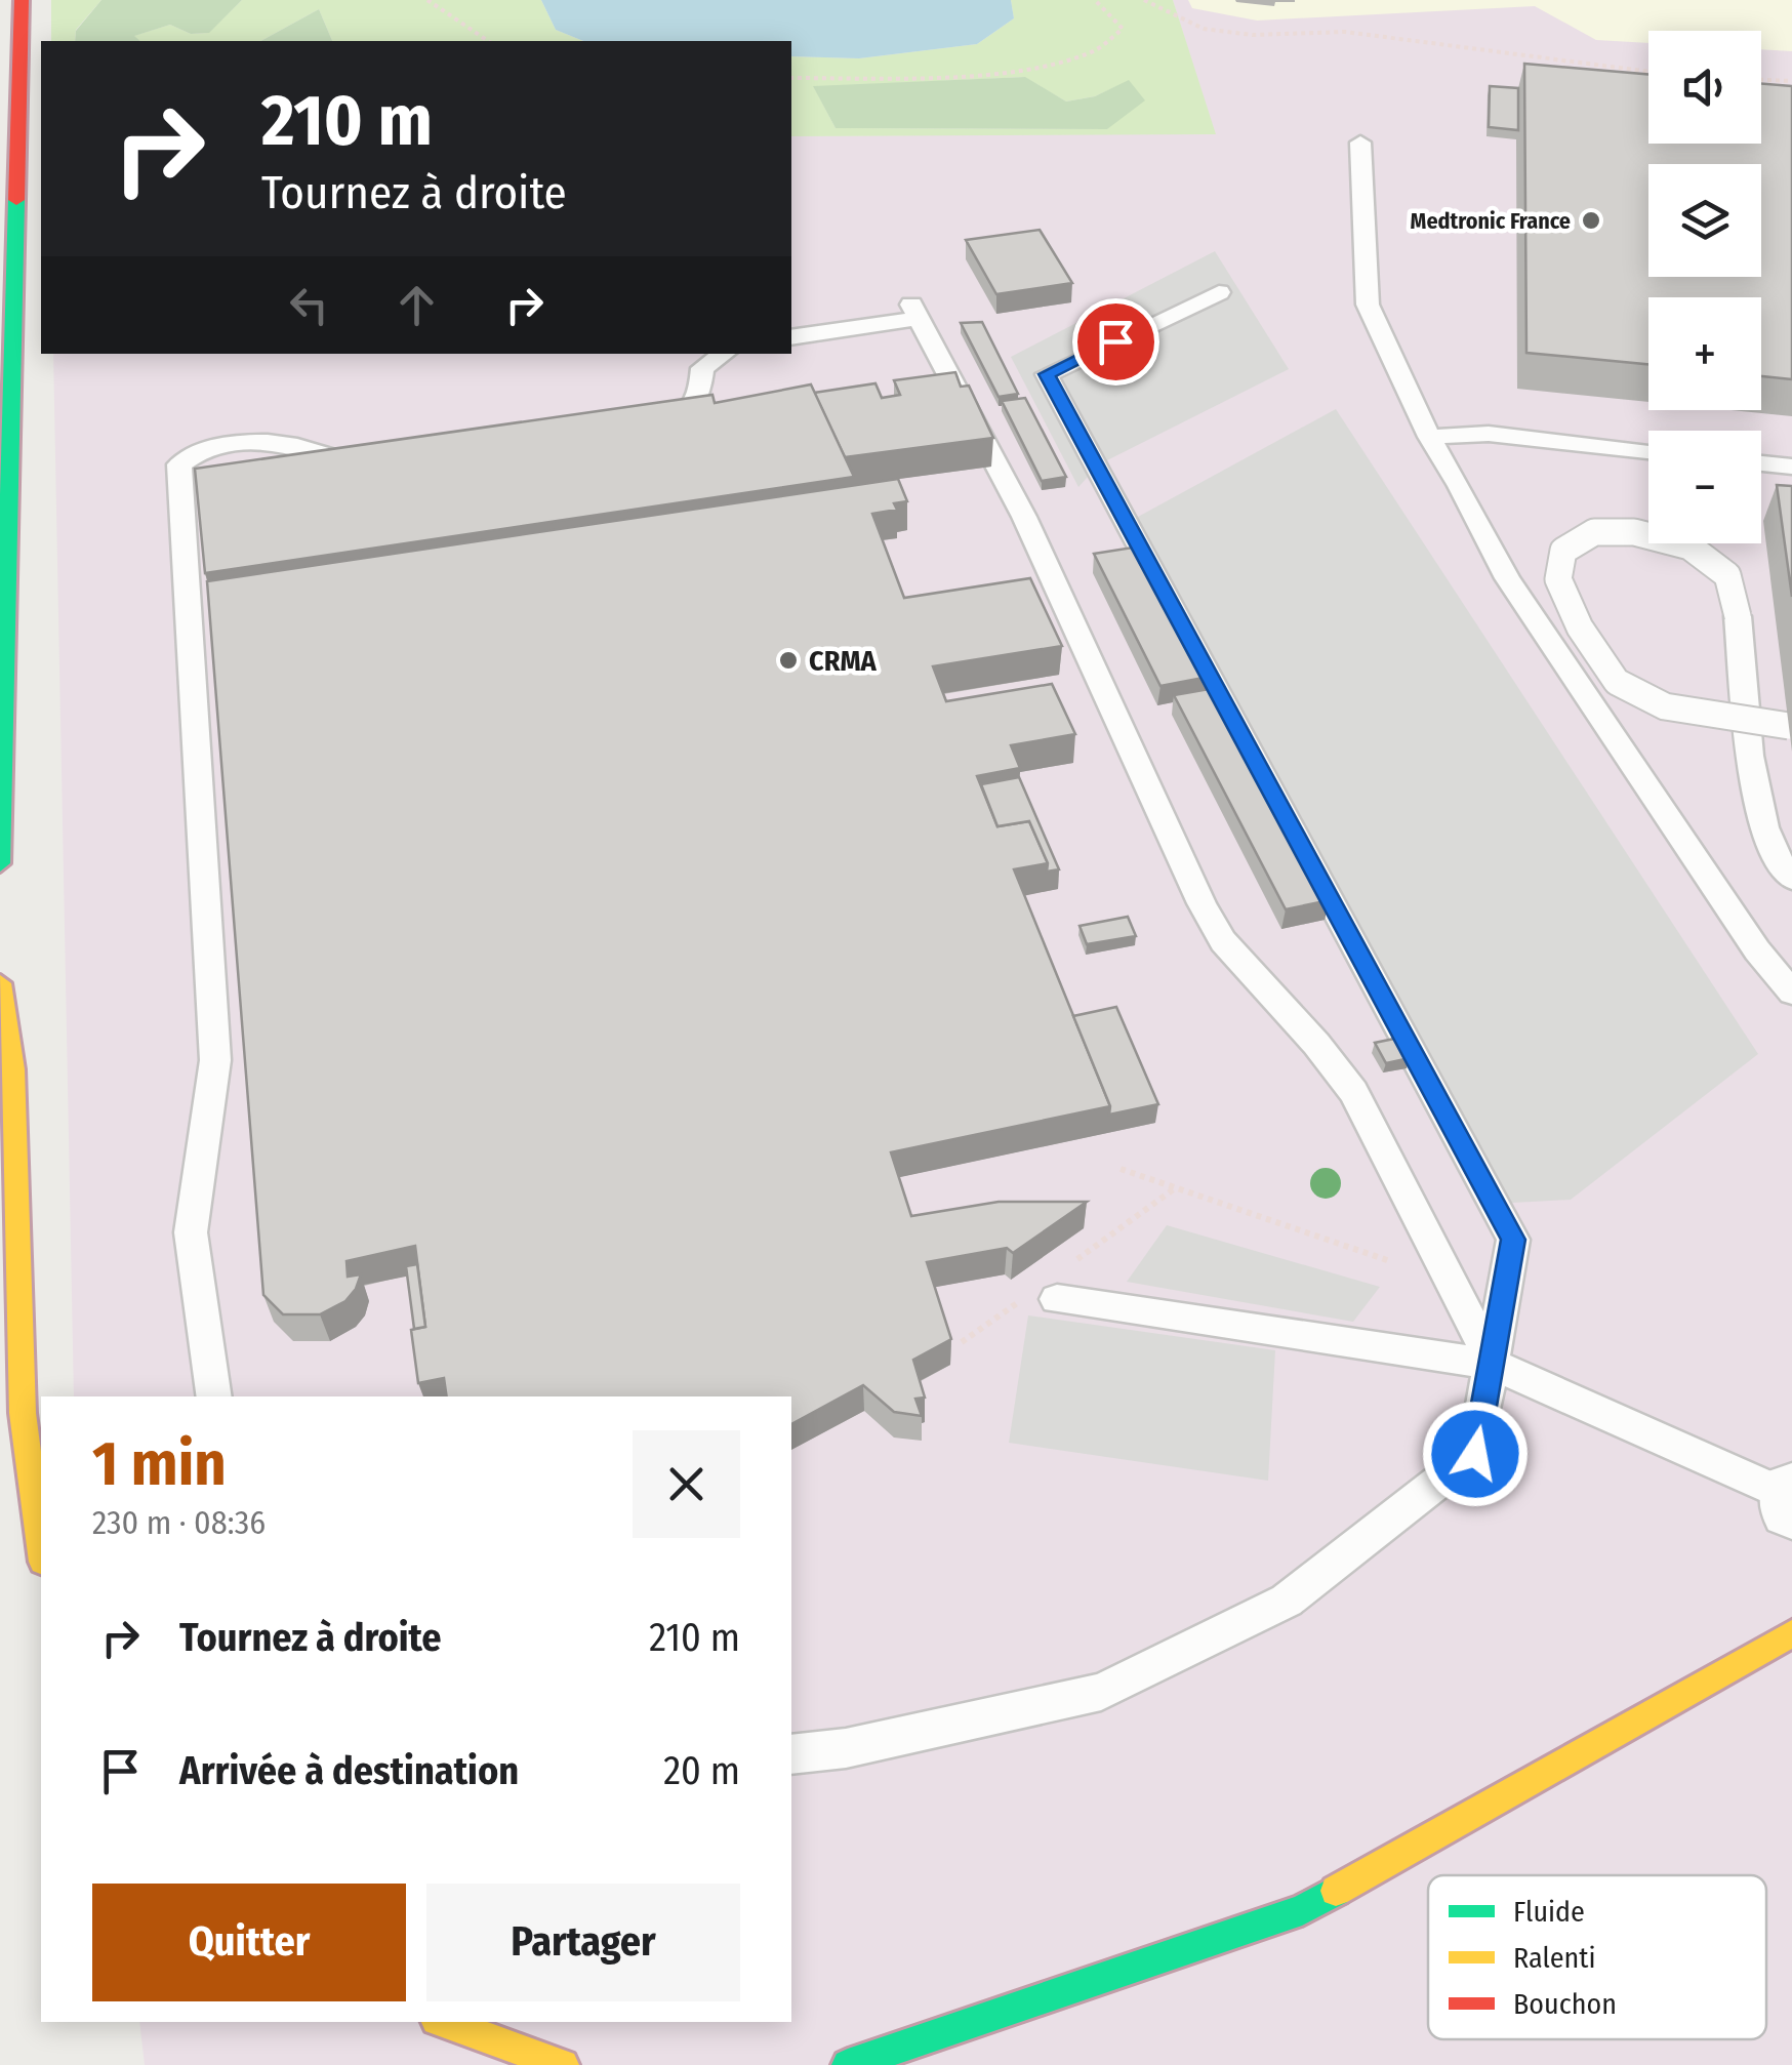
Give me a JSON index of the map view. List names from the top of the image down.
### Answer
{
  "places": ["Medtronic France", "CRMA"],
  "legend": ["Fluide", "Ralenti", "Bouchon"],
  "page": {
    "map_buttons": ["+", "−"],
    "turn": ["210 m", "Tournez à droite"],
    "heading": ["1 min", "230 m · 08:36"],
    "list": [
      {
        "name": "Tournez à droite",
        "value": "210 m"
      },
      {
        "name": "Arrivée à destination",
        "value": "20 m"
      }
    ],
    "buttons": ["Quitter", "Partager"]
  }
}
